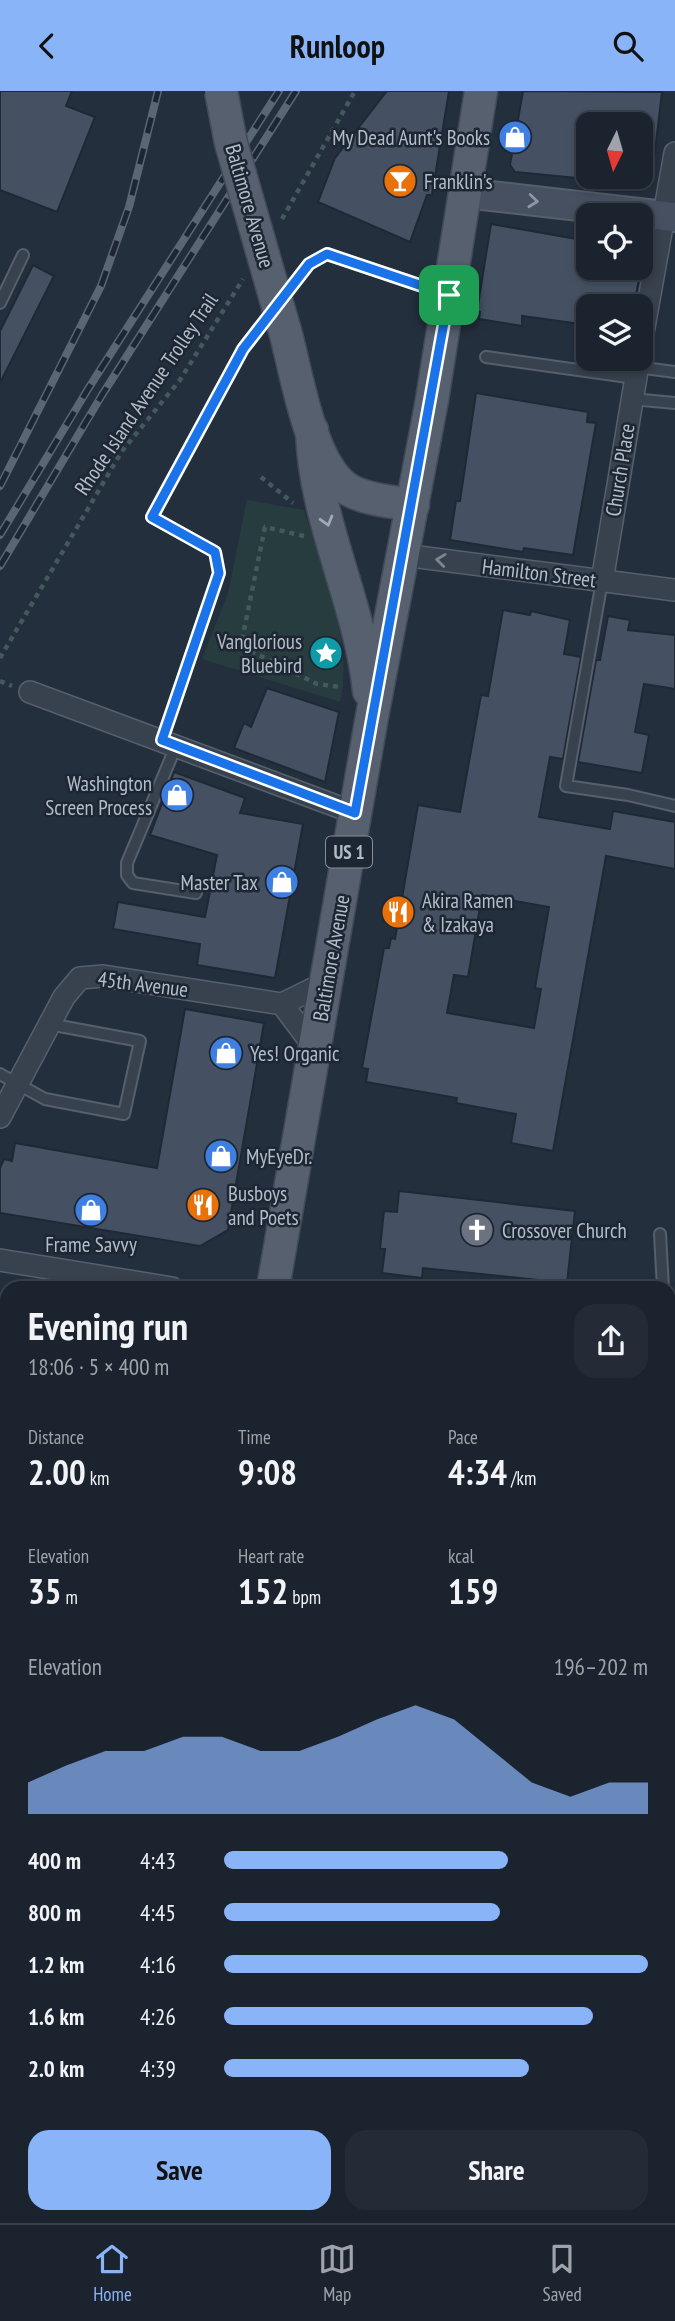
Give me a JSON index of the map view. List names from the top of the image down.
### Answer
{
  "streets": {
    "main road": ["Baltimore Avenue", "US 1"],
    "street": ["Church Place", "Hamilton Street", "45th Avenue"],
    "path": ["Rhode Island Avenue Trolley Trail"]
  },
  "crossings": [
    ["Baltimore Avenue", "Hamilton Street"],
    ["Church Place", "Hamilton Street"]
  ],
  "one_way": ["Hamilton Street"],
  "places": {
    "shop": [
      "My Dead Aunt's Books",
      "Washington Screen Process",
      "Master Tax",
      "Yes! Organic",
      "MyEyeDr.",
      "Frame Savvy"
    ],
    "bar": ["Franklin's"],
    "place": ["Vanglorious Bluebird"],
    "restaurant": ["Akira Ramen & Izakaya", "Busboys and Poets"],
    "church": ["Crossover Church"]
  },
  "north": "bottom",
  "page": {
    "header": "Runloop",
    "heading": ["Evening run", "18:06 · 5 × 400 m"],
    "stats": [
      ["Distance", "2.00 km"],
      ["Time", "9:08"],
      ["Pace", "4:34 /km"],
      ["Elevation", "35 m"],
      ["Heart rate", "152 bpm"],
      ["kcal", "159"]
    ],
    "chart": ["Elevation", "196–202 m"],
    "list": [
      {
        "name": "400 m",
        "note": "4:43"
      },
      {
        "name": "800 m",
        "note": "4:45"
      },
      {
        "name": "1.2 km",
        "note": "4:16"
      },
      {
        "name": "1.6 km",
        "note": "4:26"
      },
      {
        "name": "2.0 km",
        "note": "4:39"
      }
    ],
    "buttons": ["Save", "Share"],
    "tabs": ["Home", "Map", "Saved"]
  }
}
